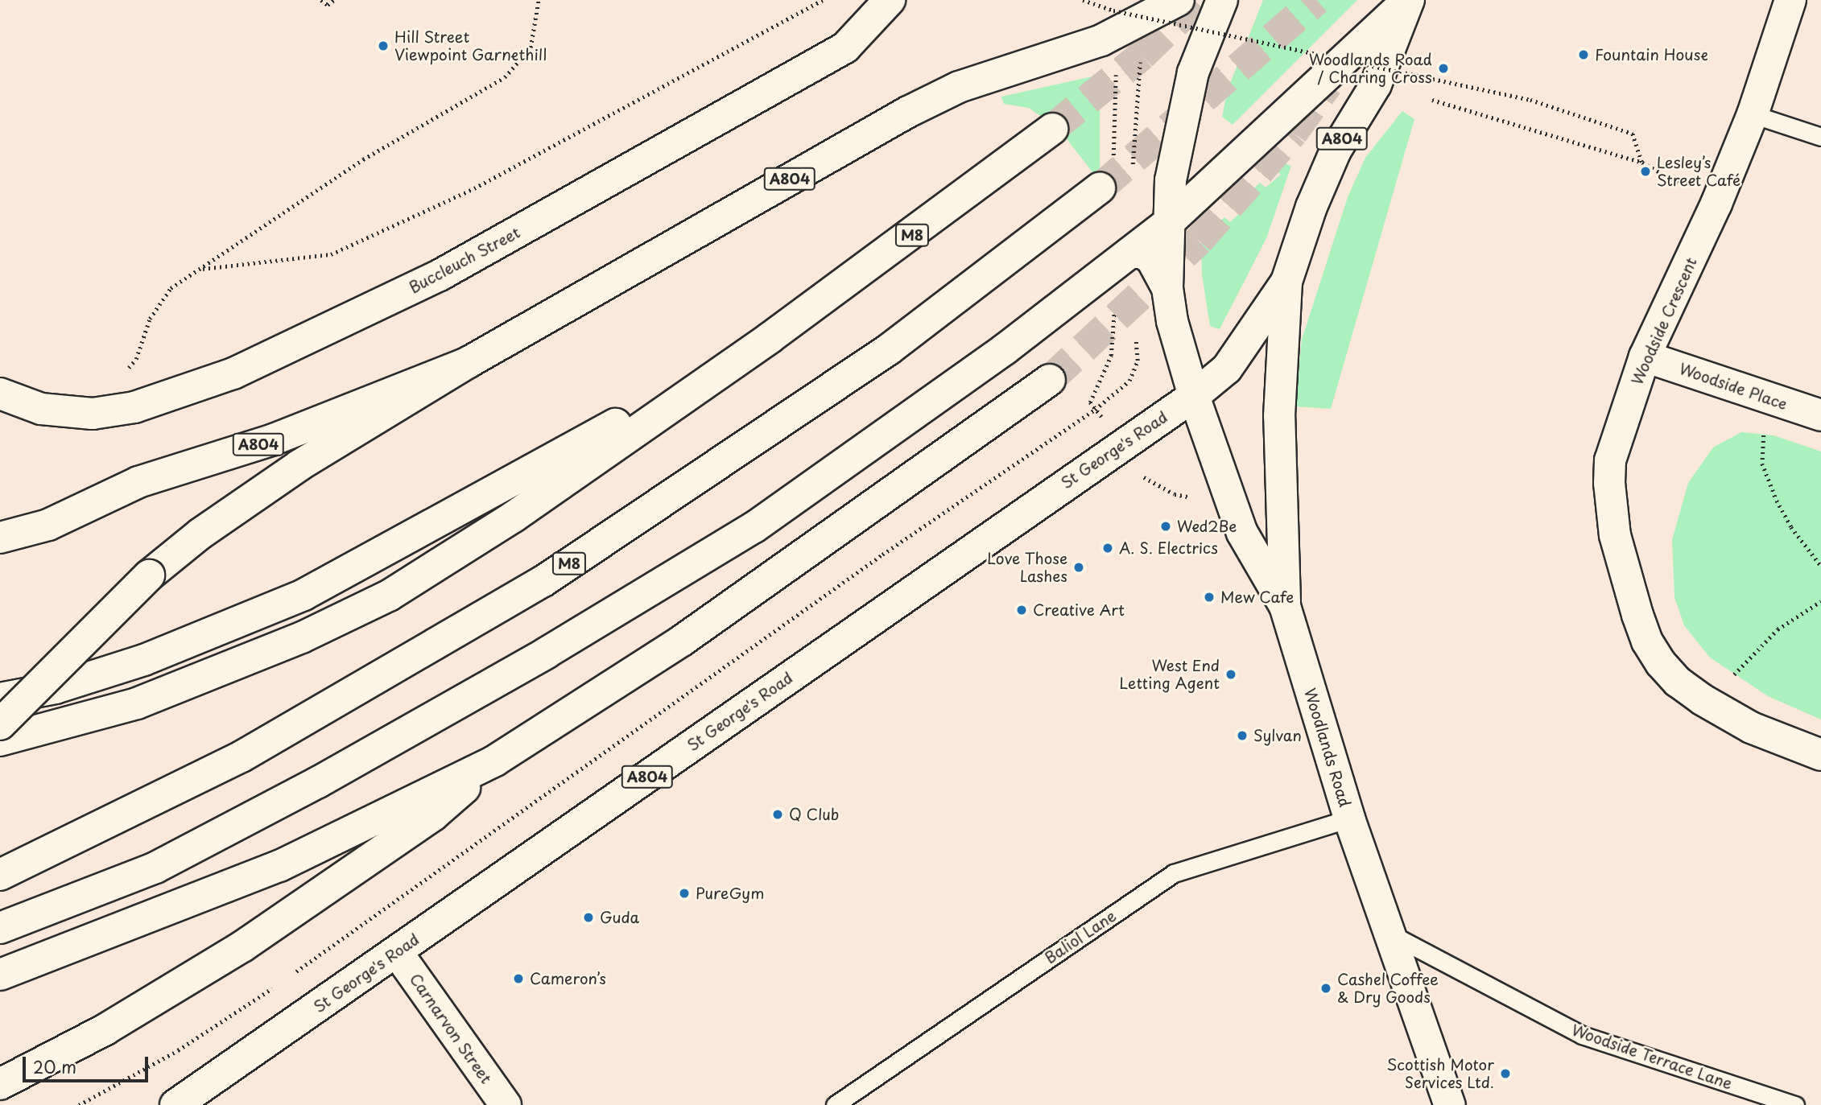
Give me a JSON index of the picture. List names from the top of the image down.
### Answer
{
  "streets": {
    "main road": [
      "A804",
      "M8",
      "Buccleuch Street",
      "Woodside Crescent",
      "Woodside Place",
      "St George's Road",
      "Woodlands Road",
      "Carnarvon Street"
    ],
    "lane": ["Baliol Lane", "Woodside Terrace Lane"]
  },
  "crossings": [
    ["A804", "St George's Road"],
    ["A804", "Woodlands Road"],
    ["Woodside Crescent", "Woodside Place"],
    ["St George's Road", "Woodlands Road"],
    ["St George's Road", "Carnarvon Street"],
    ["Woodlands Road", "Baliol Lane"],
    ["Woodlands Road", "Woodside Terrace Lane"]
  ],
  "places": [
    "Hill Street Viewpoint Garnethill",
    "Fountain House",
    "Woodlands Road / Charing Cross",
    "Lesley’s Street Café",
    "Wed2Be",
    "A. S. Electrics",
    "Love Those Lashes",
    "Mew Cafe",
    "Creative Art",
    "West End Letting Agent",
    "Sylvan",
    "Q Club",
    "PureGym",
    "Guda",
    "Cameron’s",
    "Cashel Coffee & Dry Goods",
    "Scottish Motor Services Ltd."
  ],
  "scale_bar": "20 m"
}
